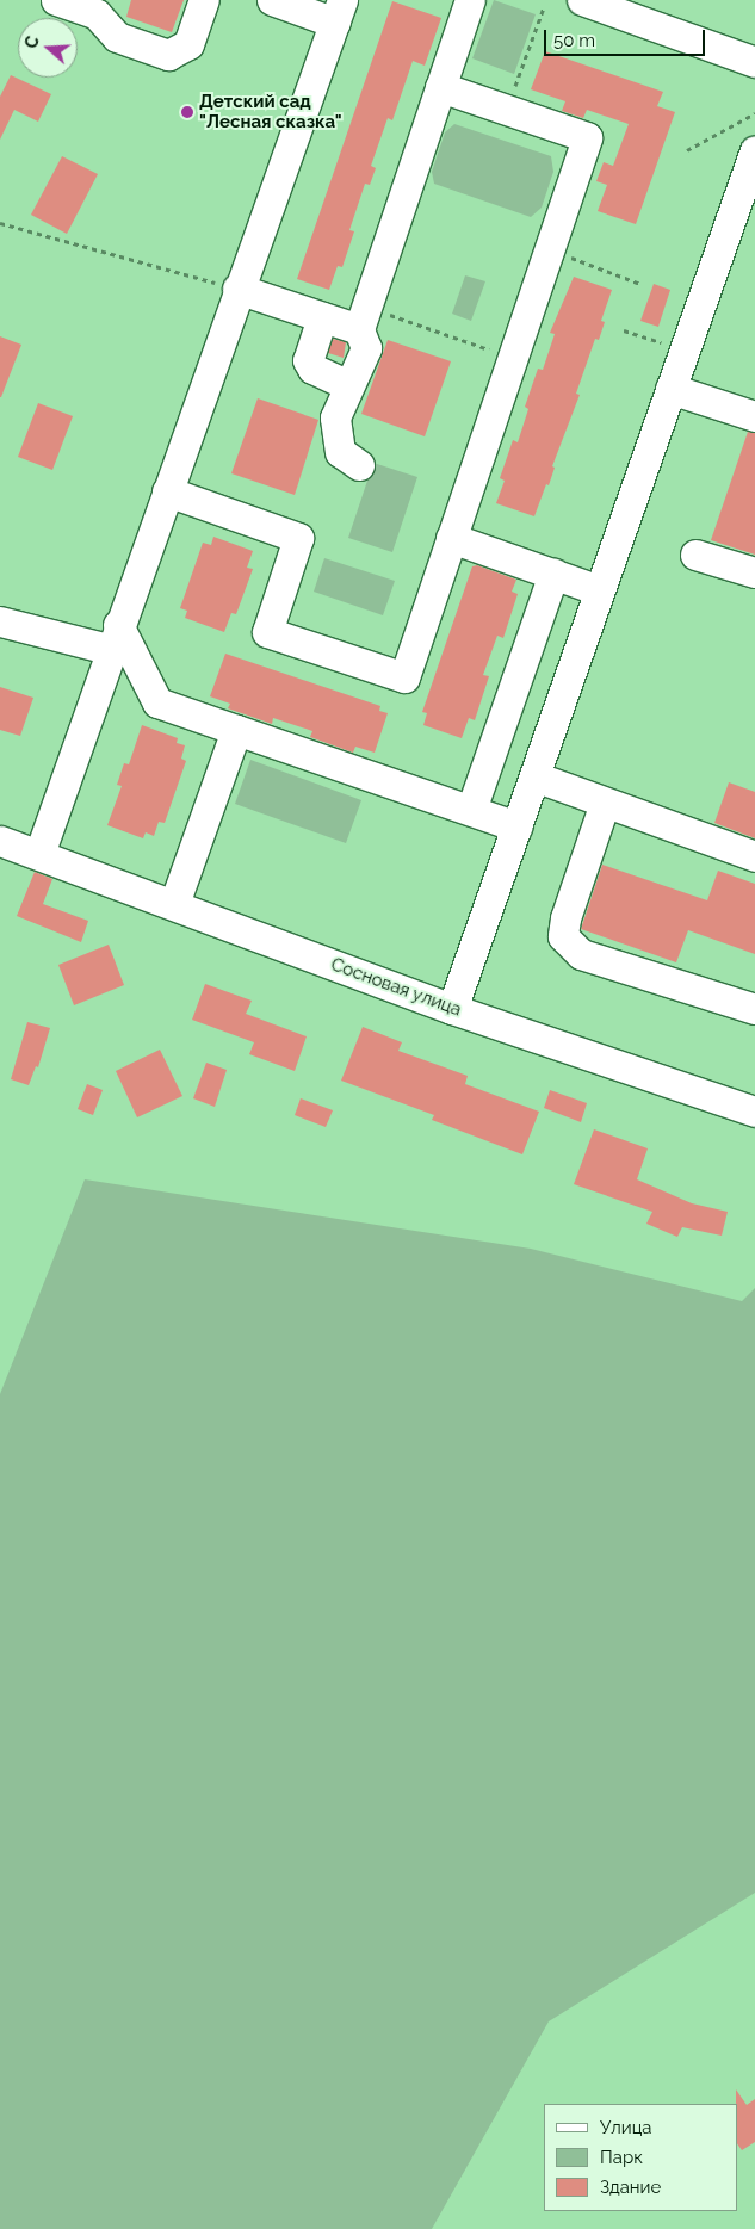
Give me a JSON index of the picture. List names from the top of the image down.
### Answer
{
  "streets": {
    "street": ["Сосновая улица"]
  },
  "places": ["Детский сад \"Лесная сказка\""],
  "legend": ["Улица", "Парк", "Здание"],
  "scale_bar": "50 m",
  "north": "left"
}
